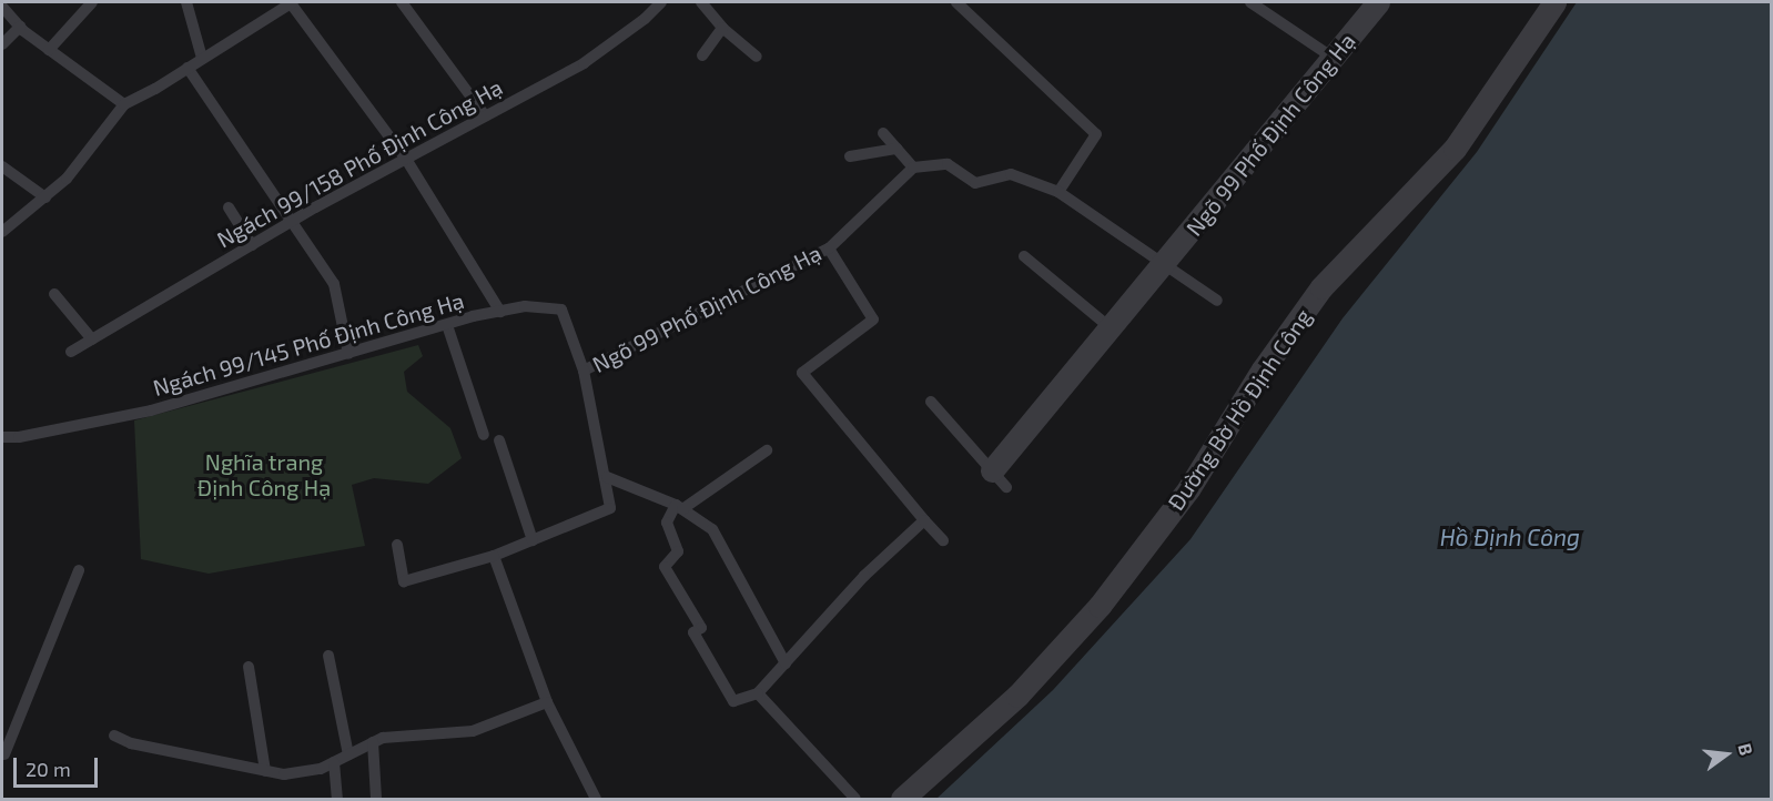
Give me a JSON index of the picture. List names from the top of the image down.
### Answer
{
  "streets": {
    "street": ["Ngõ 99 Phố Định Công Hạ", "Đường Bờ Hồ Định Công"],
    "lane": ["Ngách 99/158 Phố Định Công Hạ", "Ngách 99/145 Phố Định Công Hạ"]
  },
  "crossings": [
    ["Ngõ 99 Phố Định Công Hạ", "Ngách 99/145 Phố Định Công Hạ"]
  ],
  "water": ["Hồ Định Công"],
  "parks": ["Nghĩa trang Định Công Hạ"],
  "scale_bar": "20 m",
  "north": "right"
}
